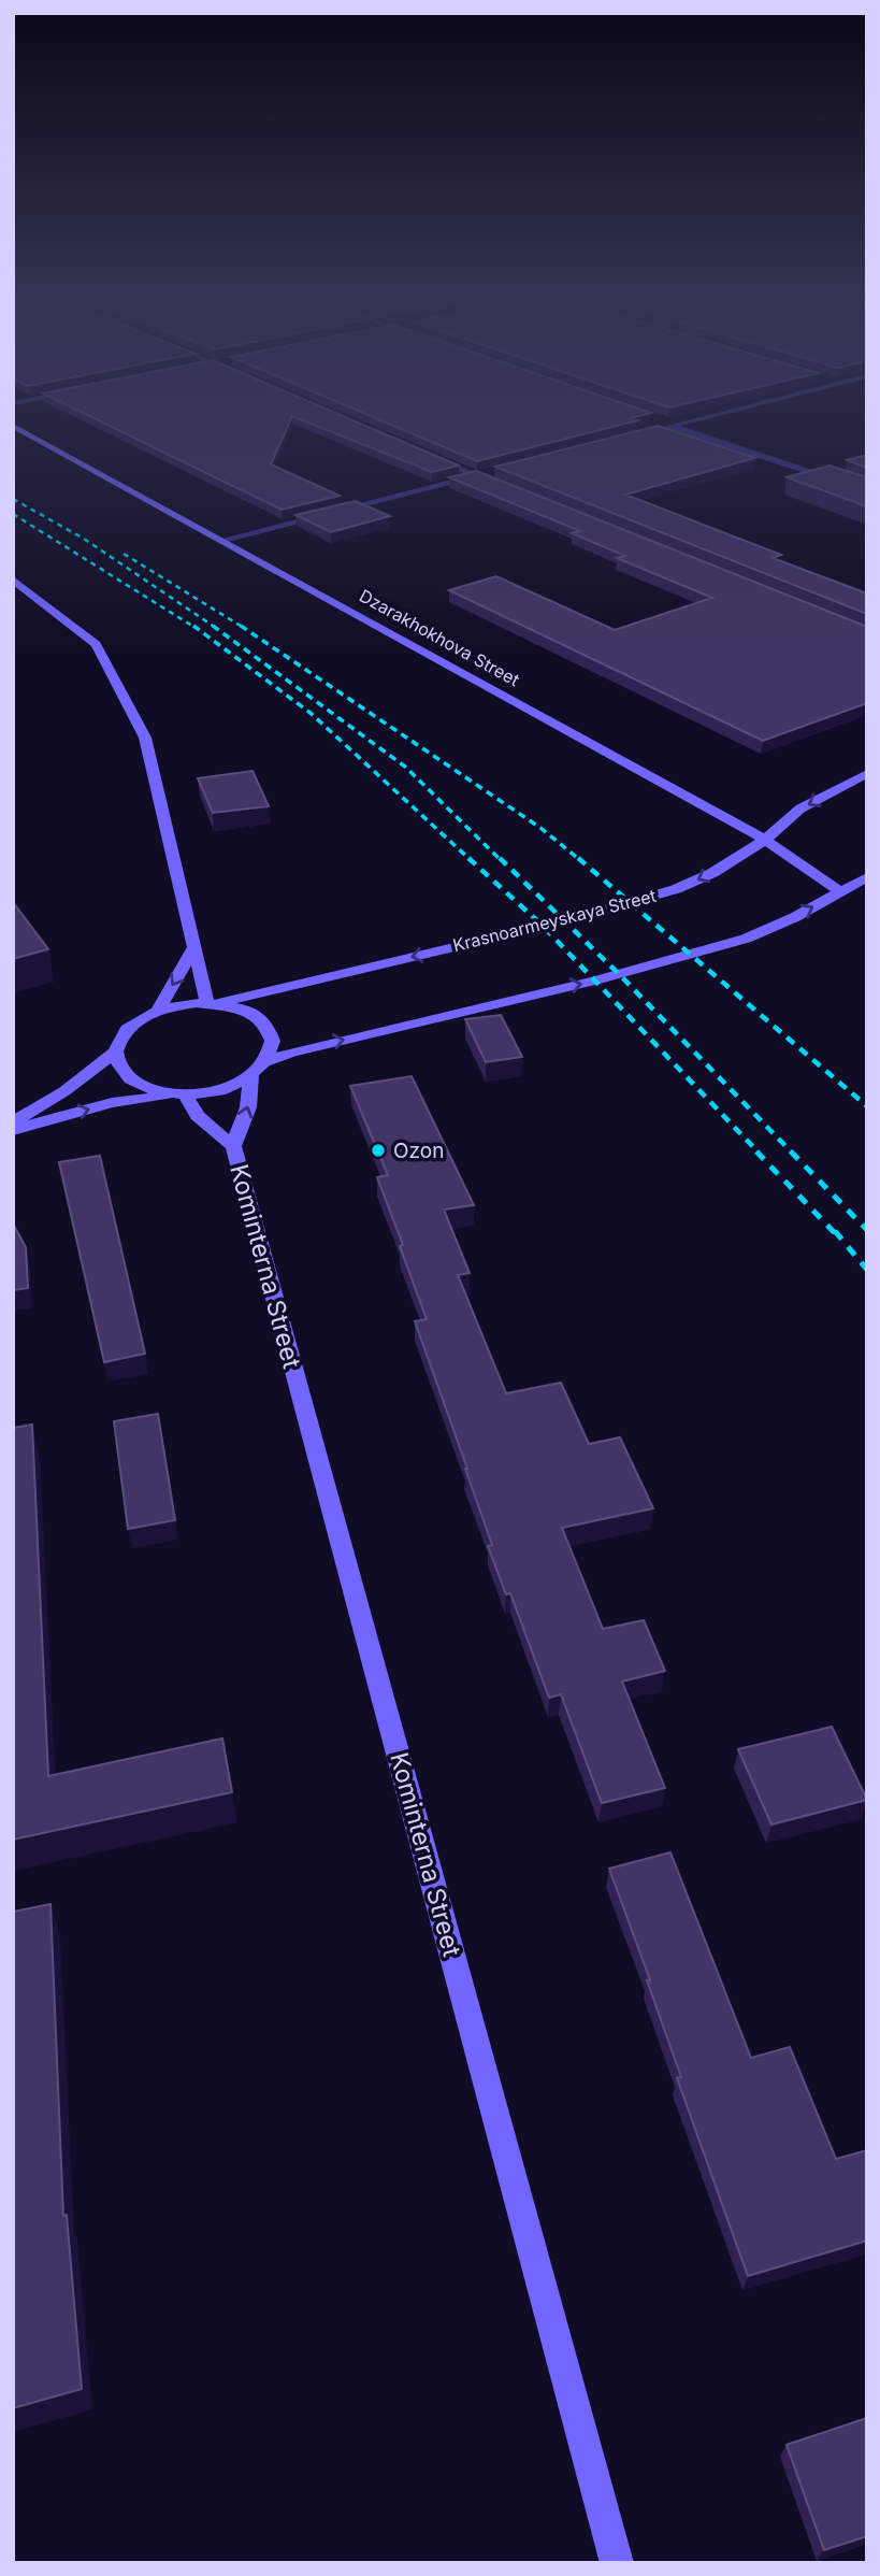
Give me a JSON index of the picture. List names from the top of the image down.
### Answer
{
  "streets": {
    "street": ["Dzarakhokhova Street", "Krasnoarmeyskaya Street", "Kominterna Street"]
  },
  "crossings": [
    ["Dzarakhokhova Street", "Krasnoarmeyskaya Street"],
    ["Krasnoarmeyskaya Street", "Kominterna Street"]
  ],
  "places": ["Ozon"]
}
